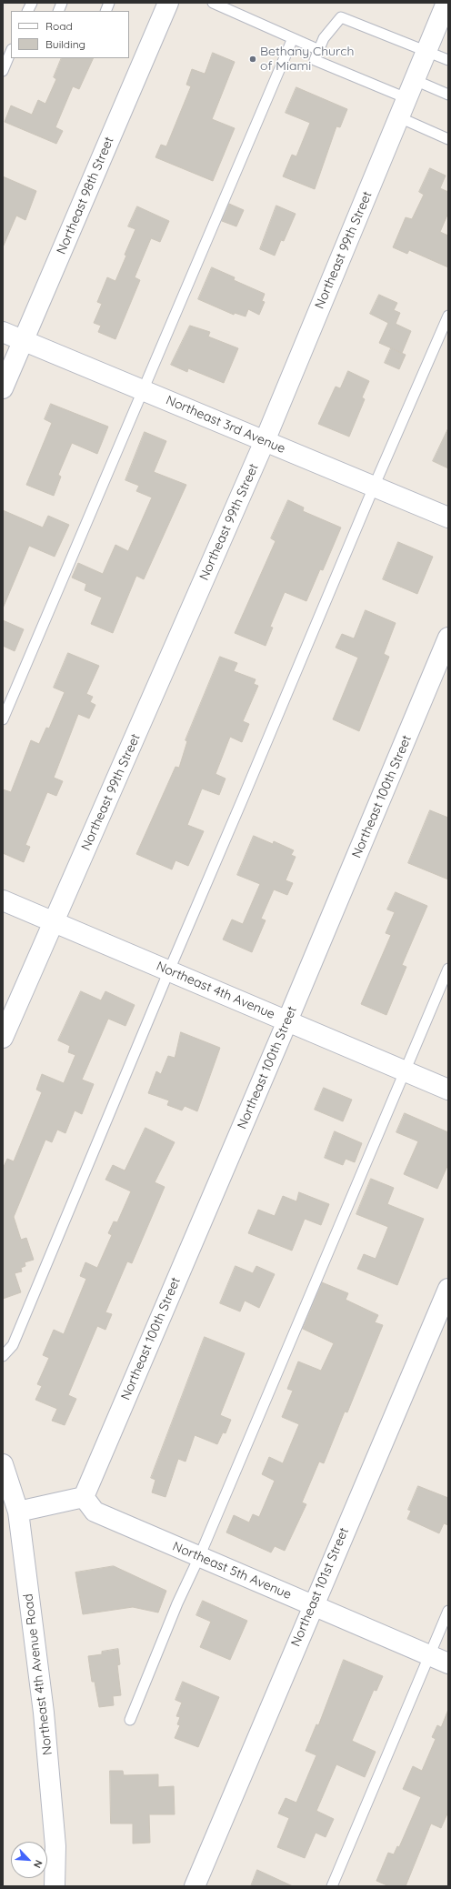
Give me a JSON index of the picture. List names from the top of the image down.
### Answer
{
  "streets": {
    "street": [
      "Northeast 98th Street",
      "Northeast 99th Street",
      "Northeast 3rd Avenue",
      "Northeast 100th Street",
      "Northeast 4th Avenue",
      "Northeast 5th Avenue",
      "Northeast 101st Street",
      "Northeast 4th Avenue Road"
    ]
  },
  "crossings": [
    ["Northeast 98th Street", "Northeast 3rd Avenue"],
    ["Northeast 99th Street", "Northeast 3rd Avenue"],
    ["Northeast 99th Street", "Northeast 4th Avenue"],
    ["Northeast 100th Street", "Northeast 4th Avenue"],
    ["Northeast 100th Street", "Northeast 5th Avenue"],
    ["Northeast 5th Avenue", "Northeast 101st Street"]
  ],
  "places": ["Bethany Church of Miami"],
  "legend": ["Road", "Building"],
  "north": "bottom right"
}
